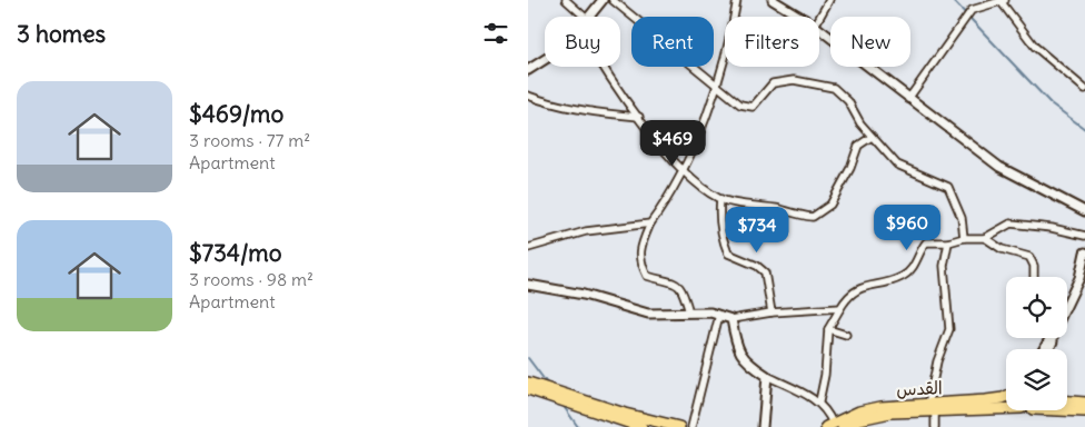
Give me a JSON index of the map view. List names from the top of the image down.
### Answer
{
  "streets": {
    "main road": ["القدس"]
  },
  "page": {
    "heading": "3 homes",
    "chip": [
      "Buy",
      "Rent",
      "Filters",
      "New"
    ],
    "list": [
      {
        "name": "$469/mo",
        "note": "3 rooms · 77 m² · Apartment"
      },
      {
        "name": "$734/mo",
        "note": "3 rooms · 98 m² · Apartment"
      }
    ],
    "price": ["$469", "$960", "$734"]
  }
}
